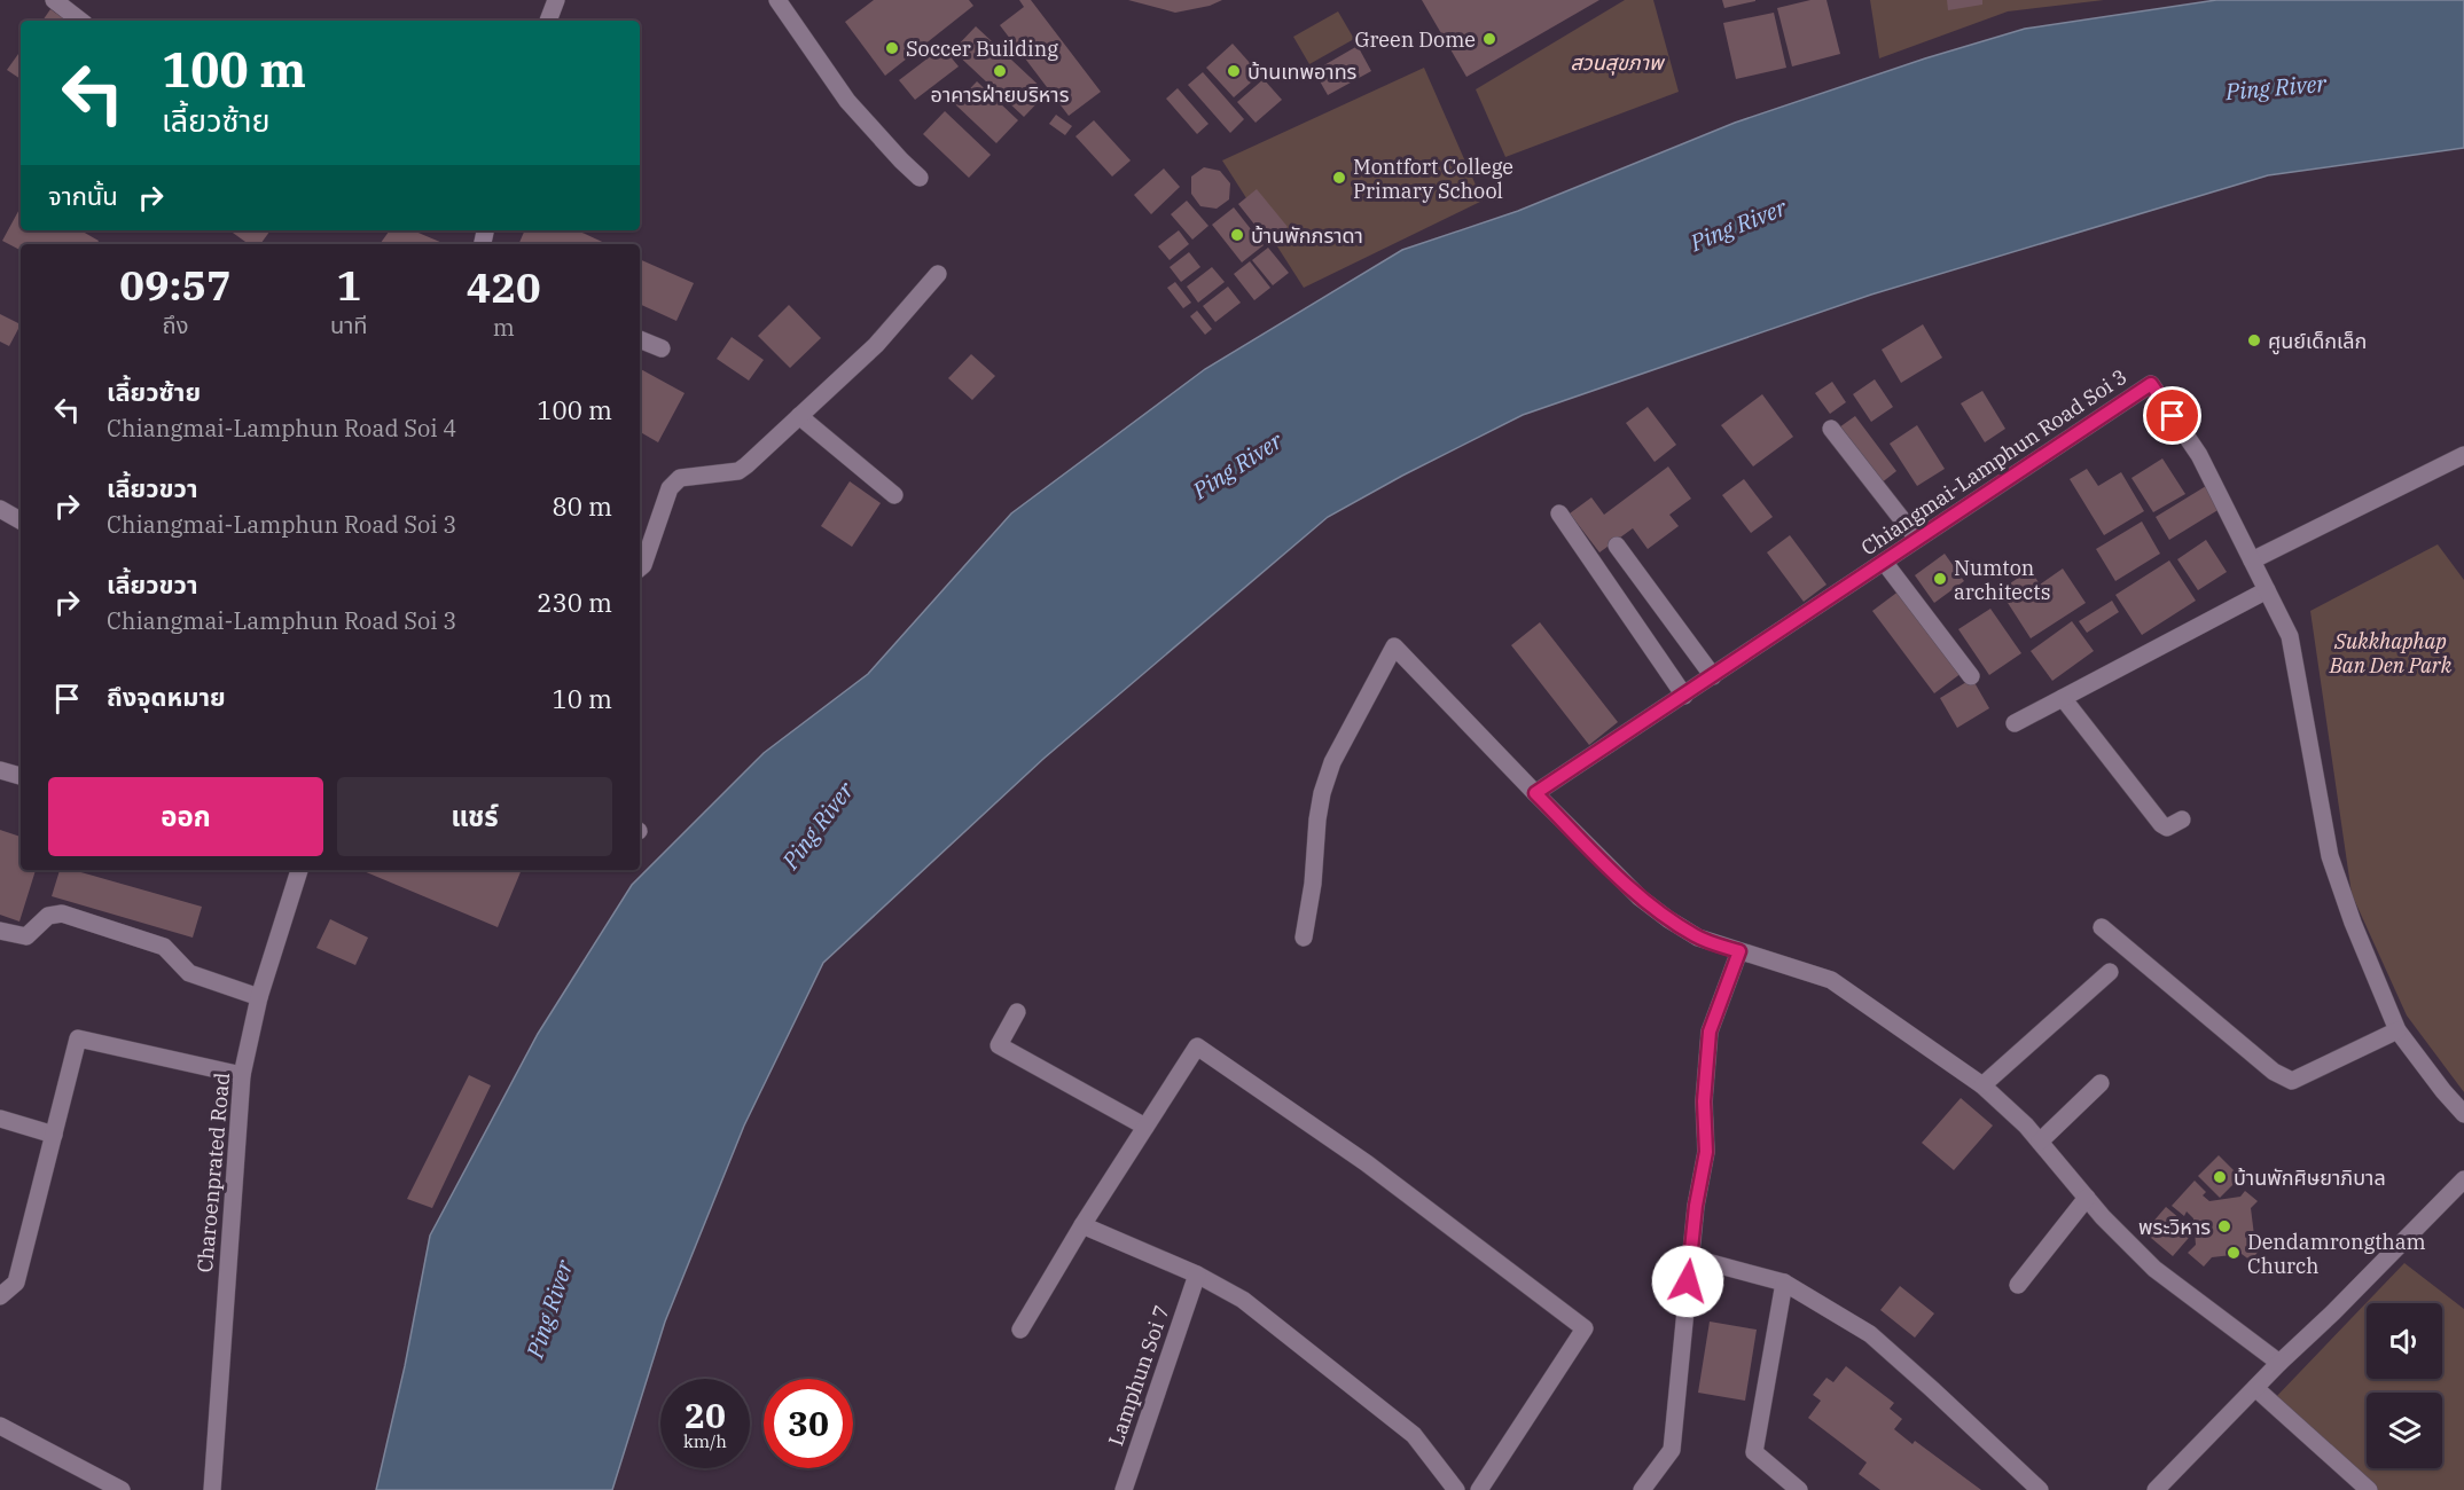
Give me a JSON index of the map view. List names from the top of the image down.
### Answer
{
  "streets": {
    "street": ["Chiangmai-Lamphun Road Soi 3", "Charoenprated Road", "Lamphun Soi 7"]
  },
  "water": ["Ping River"],
  "parks": ["สวนสุขภาพ", "Sukkhaphap Ban Den Park"],
  "places": [
    "Green Dome",
    "Soccer Building",
    "อาคารฝ่ายบริหาร",
    "บ้านเทพอาทร",
    "Montfort College Primary School",
    "บ้านพักภราดา",
    "ศูนย์เด็กเล็ก",
    "Numton architects",
    "บ้านพักศิษยาภิบาล",
    "พระวิหาร",
    "Dendamrongtham Church"
  ],
  "page": {
    "turn": ["100 m", "เลี้ยวซ้าย"],
    "then": "จากนั้น",
    "eta": [
      "09:57",
      "ถึง",
      "1",
      "นาที",
      "420",
      "m"
    ],
    "list": [
      {
        "name": "เลี้ยวซ้าย",
        "note": "Chiangmai-Lamphun Road Soi 4",
        "value": "100 m"
      },
      {
        "name": "เลี้ยวขวา",
        "note": "Chiangmai-Lamphun Road Soi 3",
        "value": "80 m"
      },
      {
        "name": "เลี้ยวขวา",
        "note": "Chiangmai-Lamphun Road Soi 3",
        "value": "230 m"
      },
      {
        "name": "ถึงจุดหมาย",
        "value": "10 m"
      }
    ],
    "buttons": ["ออก", "แชร์"],
    "speed": "20 km/h",
    "limit": "30"
  }
}
